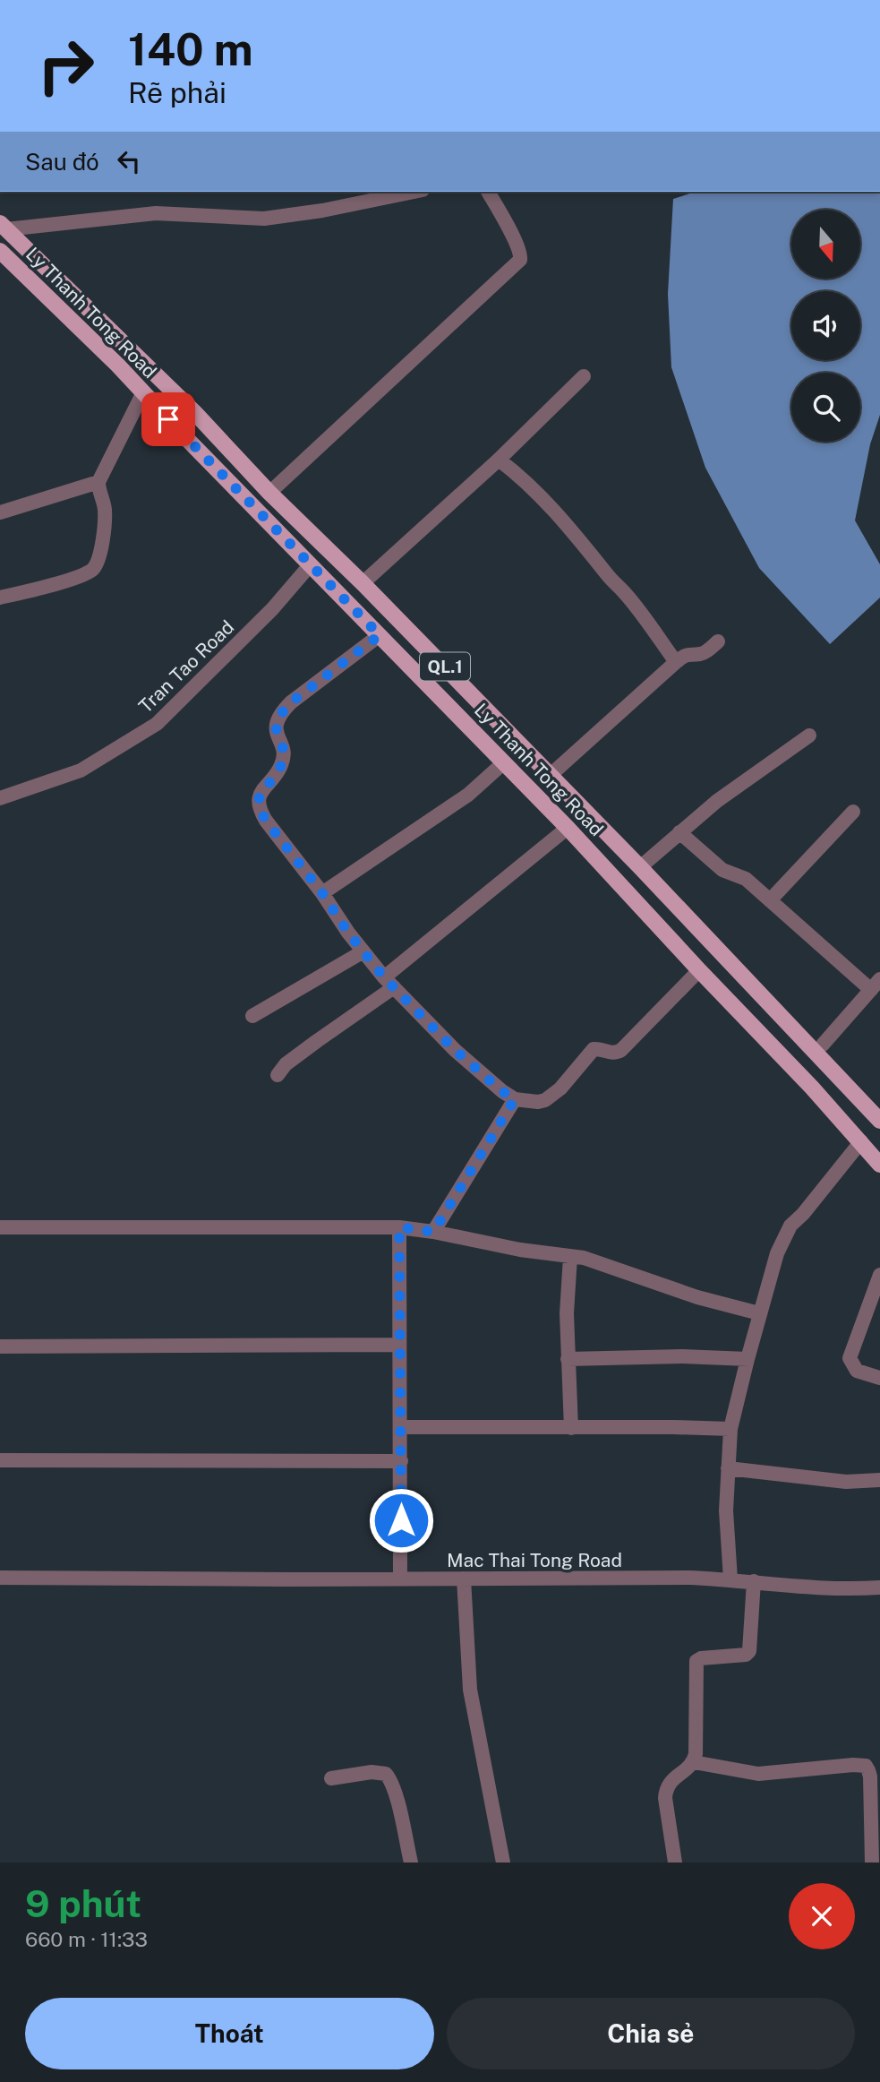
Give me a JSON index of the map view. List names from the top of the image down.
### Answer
{
  "streets": {
    "main road": ["Ly Thanh Tong Road", "QL.1"],
    "street": ["Tran Tao Road", "Mac Thai Tong Road"]
  },
  "crossings": [
    ["Ly Thanh Tong Road", "Tran Tao Road"]
  ],
  "north": "bottom",
  "page": {
    "turn": ["140 m", "Rẽ phải"],
    "then": "Sau đó",
    "heading": ["9 phút", "660 m · 11:33"],
    "buttons": ["Thoát", "Chia sẻ"]
  }
}
